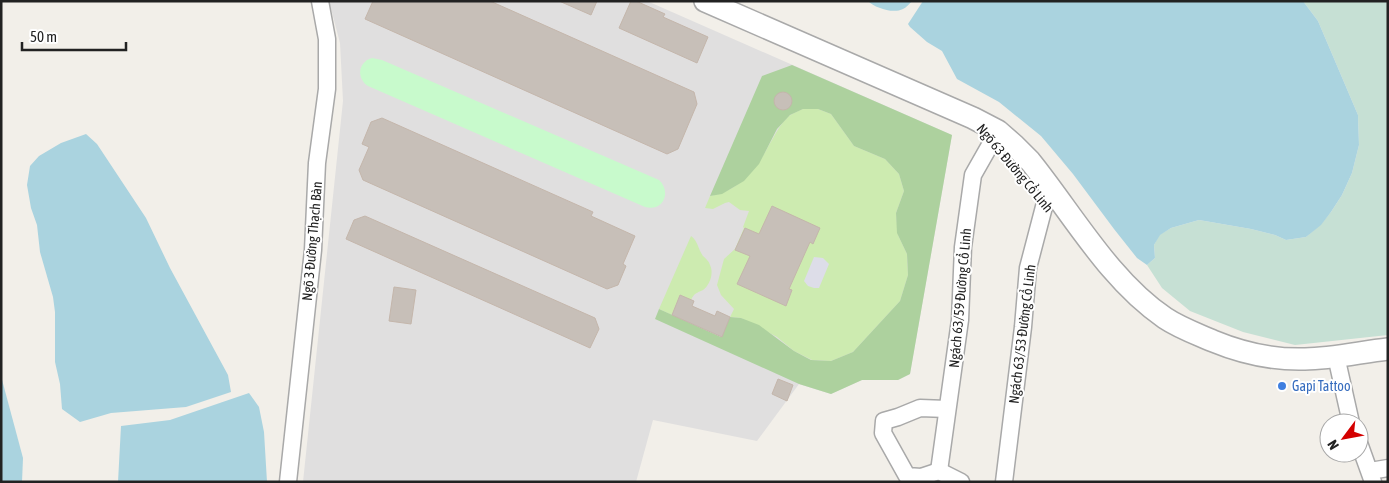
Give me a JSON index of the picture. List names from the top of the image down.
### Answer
{
  "streets": {
    "street": [
      "Ngõ 63 Đường Cổ Linh",
      "Ngõ 3 Đường Thạch Bàn",
      "Ngách 63/59 Đường Cổ Linh",
      "Ngách 63/53 Đường Cổ Linh"
    ]
  },
  "crossings": [
    ["Ngõ 63 Đường Cổ Linh", "Ngách 63/59 Đường Cổ Linh"],
    ["Ngõ 63 Đường Cổ Linh", "Ngách 63/53 Đường Cổ Linh"]
  ],
  "places": ["Gapi Tattoo"],
  "scale_bar": "50 m",
  "north": "bottom left"
}
